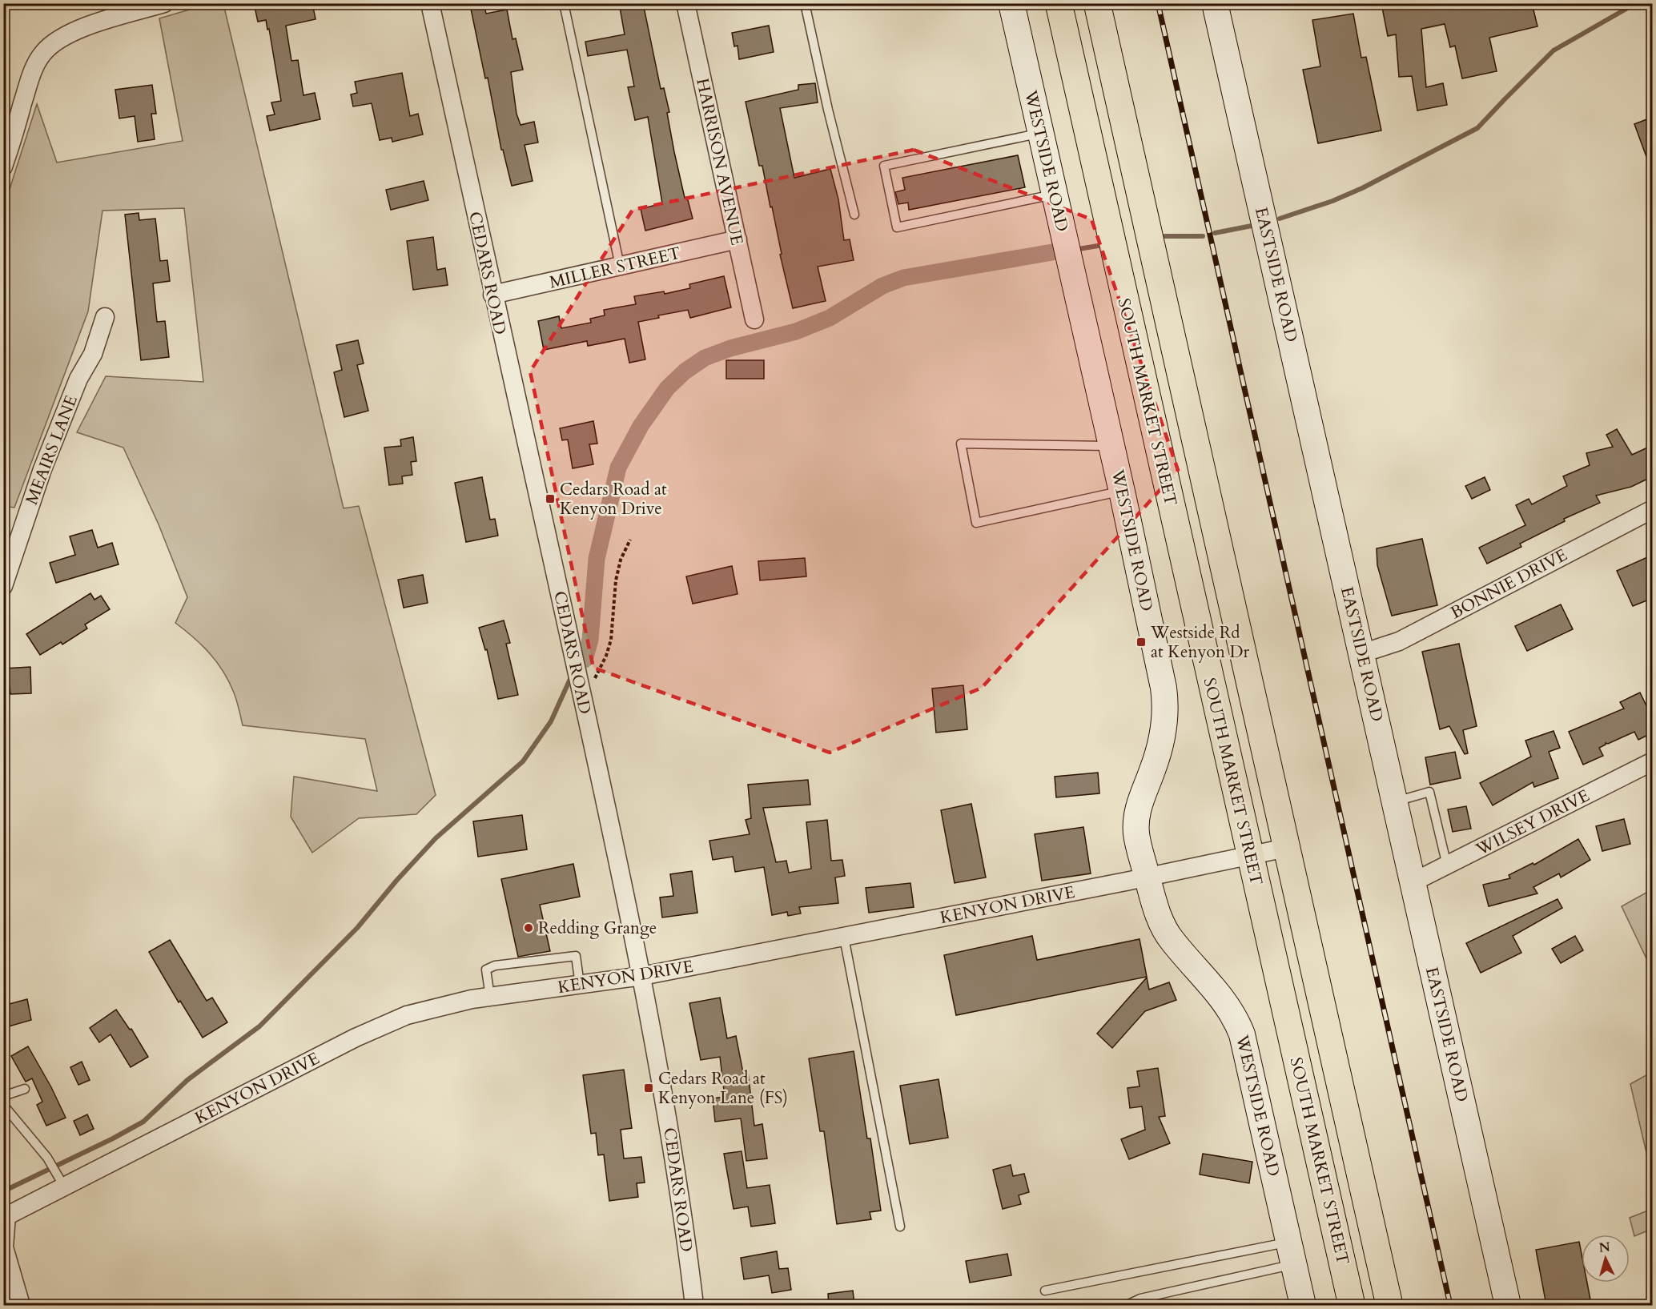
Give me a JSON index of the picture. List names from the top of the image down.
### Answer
{
  "streets": {
    "main road": ["SOUTH MARKET STREET"],
    "street": [
      "WESTSIDE ROAD",
      "HARRISON AVENUE",
      "MILLER STREET",
      "CEDARS ROAD",
      "EASTSIDE ROAD",
      "MEAIRS LANE",
      "BONNIE DRIVE",
      "WILSEY DRIVE",
      "KENYON DRIVE"
    ]
  },
  "crossings": [
    ["WESTSIDE ROAD", "KENYON DRIVE"],
    ["HARRISON AVENUE", "MILLER STREET"],
    ["MILLER STREET", "CEDARS ROAD"],
    ["CEDARS ROAD", "KENYON DRIVE"],
    ["EASTSIDE ROAD", "BONNIE DRIVE"],
    ["EASTSIDE ROAD", "WILSEY DRIVE"],
    ["SOUTH MARKET STREET", "KENYON DRIVE"]
  ],
  "places": {
    "transit": ["Cedars Road at Kenyon Drive", "Westside Rd at Kenyon Dr", "Cedars Road at Kenyon Lane (FS)"],
    "other": ["Redding Grange"]
  },
  "north": "top"
}
